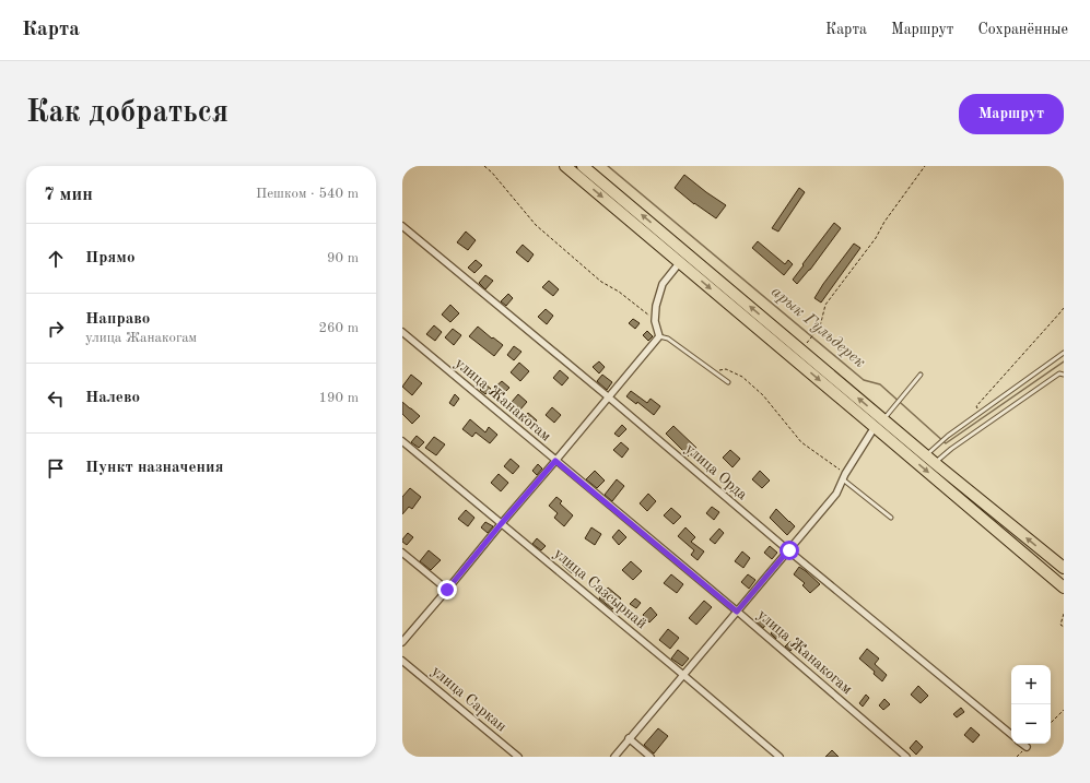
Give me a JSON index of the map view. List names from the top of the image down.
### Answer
{
  "streets": {
    "street": [
      "улица Жанакогам",
      "улица Орда",
      "улица Сазсырнай",
      "улица Саркан"
    ]
  },
  "water": ["арык Гульдерек"],
  "page": {
    "header": "Карта",
    "nav": ["Карта", "Маршрут", "Сохранённые"],
    "buttons": "Маршрут",
    "title": "Как добраться",
    "heading": ["7 мин", "Пешком · 540 m"],
    "list": [
      ["Прямо", "90 m"],
      ["Направо", "улица Жанакогам", "260 m"],
      ["Налево", "190 m"],
      "Пункт назначения"
    ],
    "map_buttons": ["+", "−"]
  }
}
